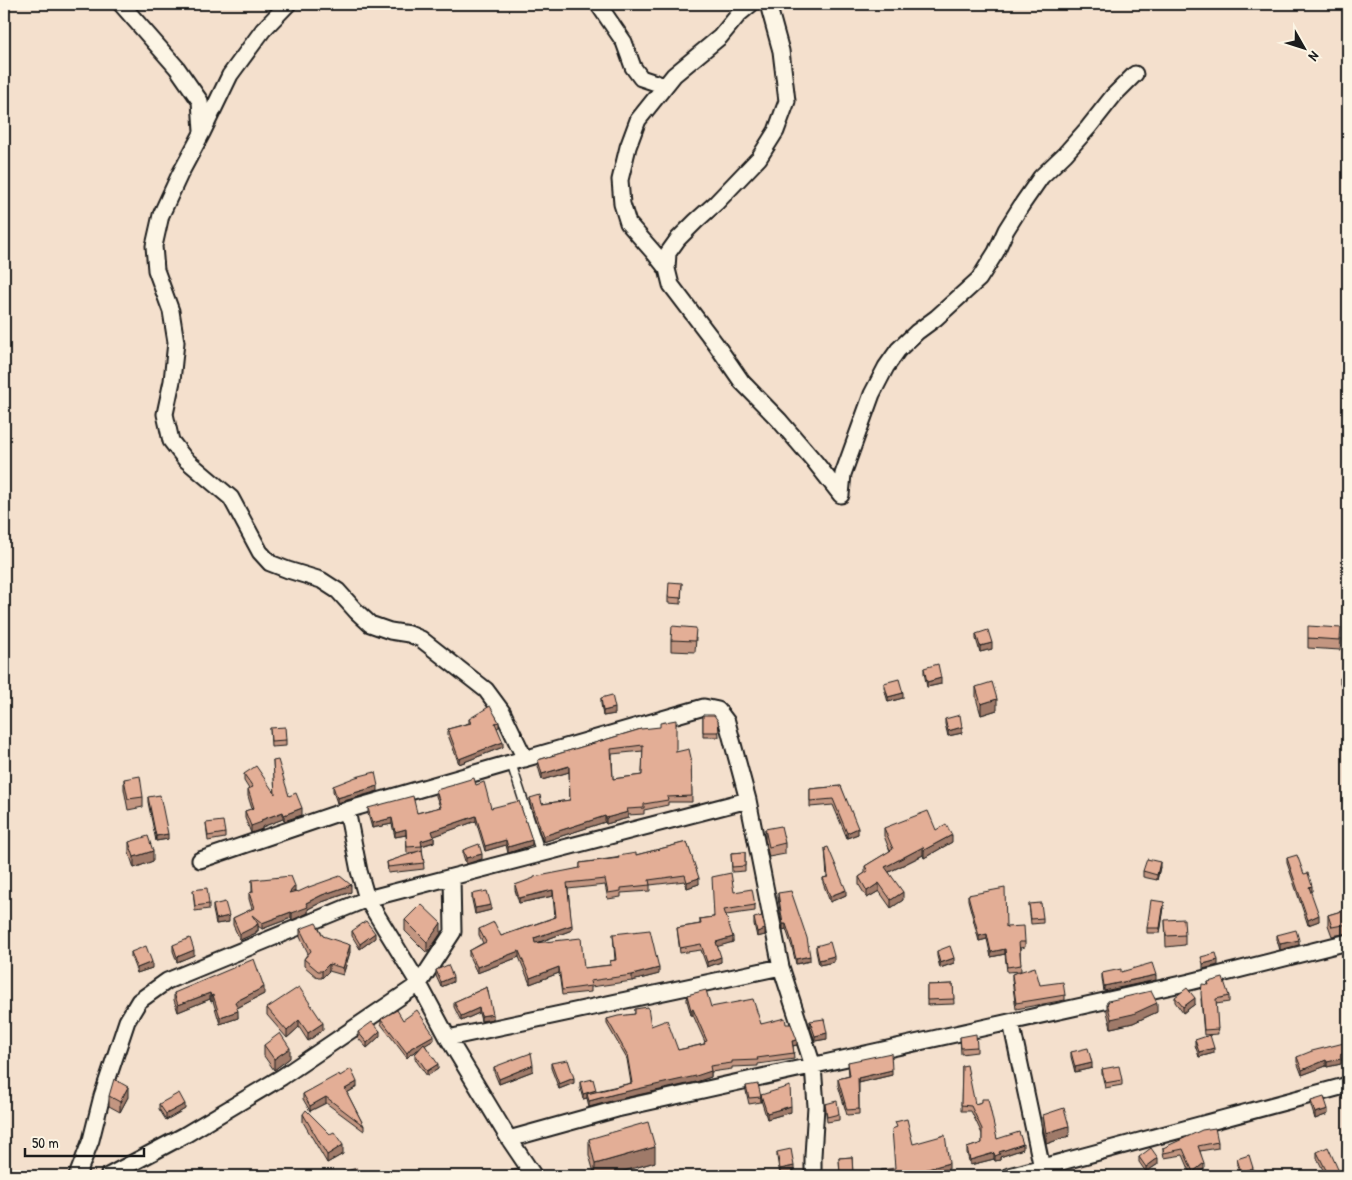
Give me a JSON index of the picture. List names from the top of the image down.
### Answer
{
  "scale_bar": "50 m",
  "north": "bottom right"
}
